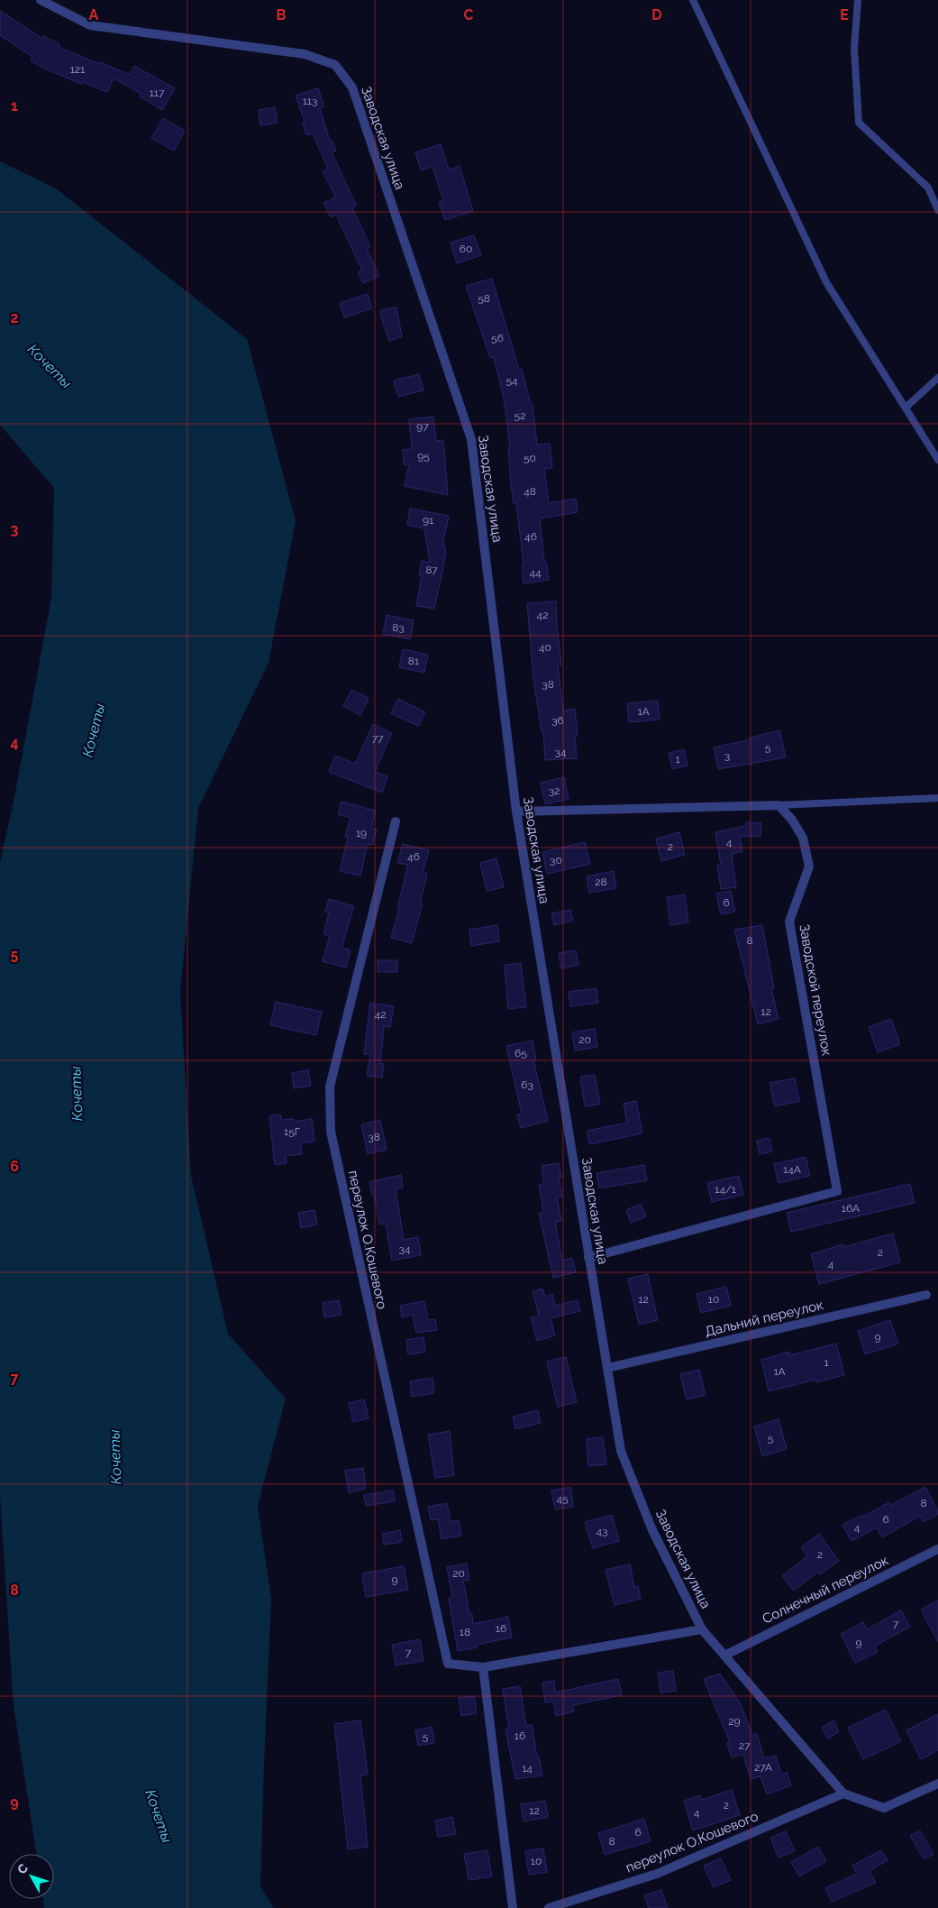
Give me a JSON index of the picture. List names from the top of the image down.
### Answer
{
  "streets": {
    "street": [
      "Заводская улица",
      "Заводской переулок",
      "переулок О.Кошевого",
      "Дальний переулок",
      "Солнечный переулок"
    ]
  },
  "crossings": [
    ["Заводская улица", "Заводской переулок"],
    ["Заводская улица", "переулок О.Кошевого"],
    ["Заводская улица", "Дальний переулок"],
    ["Заводская улица", "Солнечный переулок"]
  ],
  "water": ["Кочеты"],
  "house_numbers": [
    "121",
    "117",
    "113",
    "60",
    "58",
    "56",
    "54",
    "52",
    "97",
    "95",
    "50",
    "48",
    "91",
    "46",
    "87",
    "44",
    "42",
    "83",
    "40",
    "81",
    "38",
    "1А",
    "36",
    "77",
    "5",
    "34",
    "3",
    "1",
    "32",
    "19",
    "4",
    "2",
    "46",
    "30",
    "28",
    "6",
    "8",
    "12",
    "42",
    "20",
    "65",
    "63",
    "15Г",
    "38",
    "14А",
    "14/1",
    "16А",
    "34",
    "2",
    "4",
    "12",
    "10",
    "9",
    "1",
    "1А",
    "5",
    "45",
    "8",
    "6",
    "4",
    "43",
    "2",
    "20",
    "9",
    "7",
    "16",
    "18",
    "9",
    "7",
    "29",
    "16",
    "5",
    "27",
    "27А",
    "14",
    "2",
    "12",
    "4",
    "6",
    "8",
    "10"
  ],
  "north": "top left",
  "grid": {
    "columns": [
      "A",
      "B",
      "C",
      "D",
      "E"
    ],
    "rows": [
      "1",
      "2",
      "3",
      "4",
      "5",
      "6",
      "7",
      "8",
      "9"
    ]
  }
}
